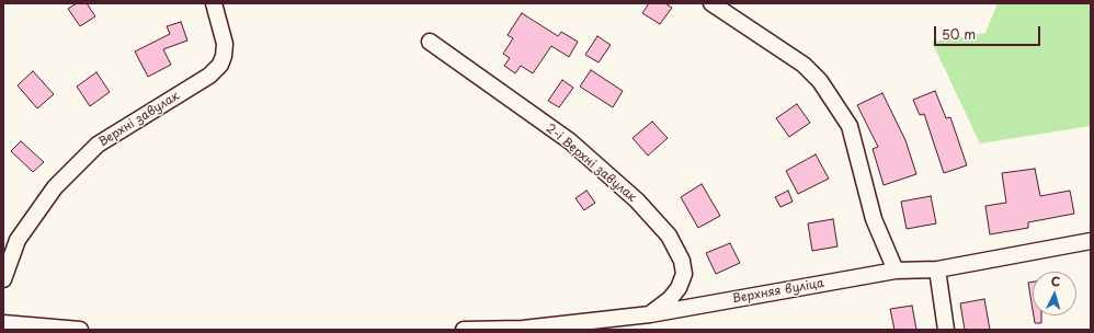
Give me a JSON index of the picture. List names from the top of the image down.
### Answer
{
  "streets": {
    "street": ["Верхні завулак", "2-і Верхні завулак", "Верхняя вуліца"]
  },
  "crossings": [
    ["2-і Верхні завулак", "Верхняя вуліца"]
  ],
  "scale_bar": "50 m",
  "north": "top"
}
